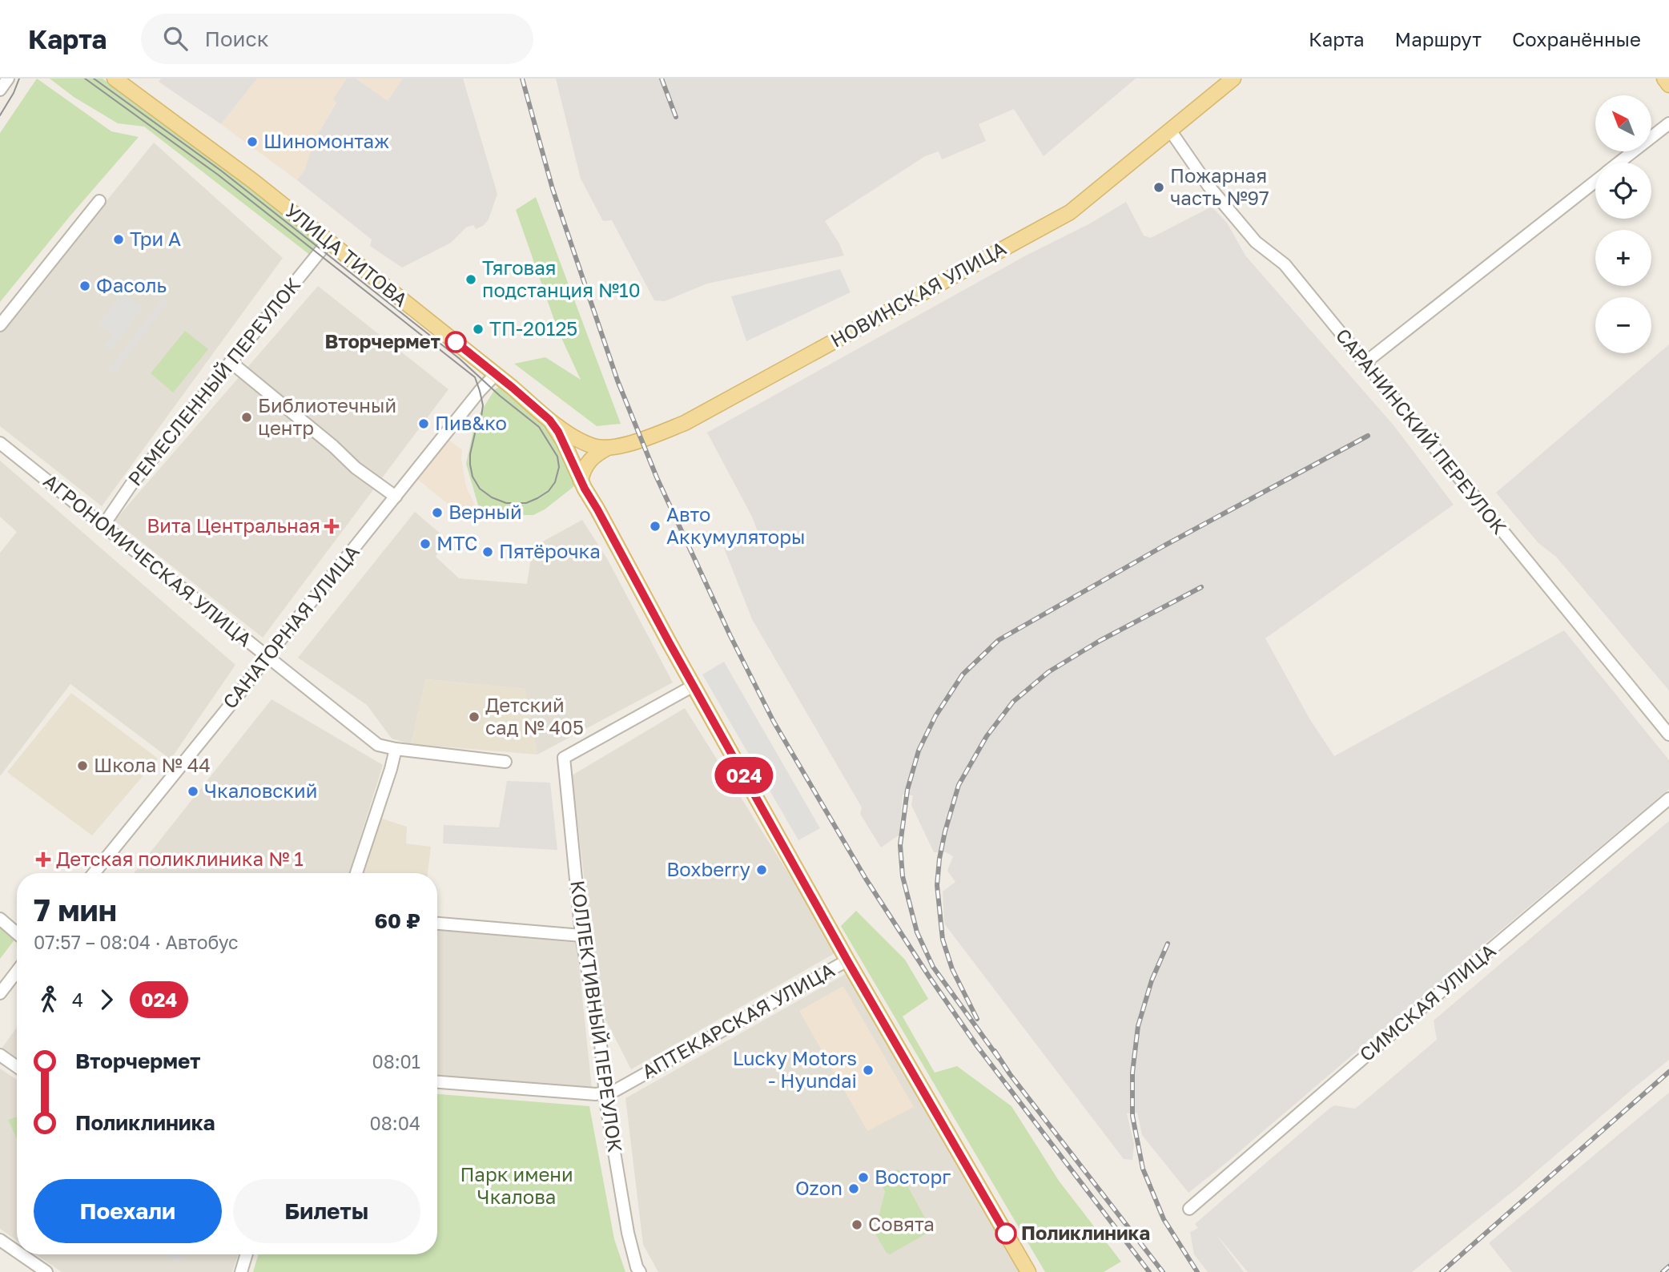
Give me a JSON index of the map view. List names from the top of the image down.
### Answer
{
  "streets": {
    "main road": ["УЛИЦА ТИТОВА", "НОВИНСКАЯ УЛИЦА"],
    "street": [
      "РЕМЕСЛЕННЫЙ ПЕРЕУЛОК",
      "САРАНИНСКИЙ ПЕРЕУЛОК",
      "АГРОНОМИЧЕСКАЯ УЛИЦА",
      "САНАТОРНАЯ УЛИЦА",
      "СИМСКАЯ УЛИЦА",
      "КОЛЛЕКТИВНЫЙ ПЕРЕУЛОК",
      "АПТЕКАРСКАЯ УЛИЦА"
    ]
  },
  "crossings": [
    ["УЛИЦА ТИТОВА", "НОВИНСКАЯ УЛИЦА"],
    ["УЛИЦА ТИТОВА", "РЕМЕСЛЕННЫЙ ПЕРЕУЛОК"],
    ["УЛИЦА ТИТОВА", "САНАТОРНАЯ УЛИЦА"],
    ["НОВИНСКАЯ УЛИЦА", "САРАНИНСКИЙ ПЕРЕУЛОК"],
    ["РЕМЕСЛЕННЫЙ ПЕРЕУЛОК", "АГРОНОМИЧЕСКАЯ УЛИЦА"],
    ["АГРОНОМИЧЕСКАЯ УЛИЦА", "САНАТОРНАЯ УЛИЦА"],
    ["КОЛЛЕКТИВНЫЙ ПЕРЕУЛОК", "АПТЕКАРСКАЯ УЛИЦА"]
  ],
  "parks": ["Парк имени Чкалова"],
  "places": {
    "other": [
      "Шиномонтаж",
      "Пожарная часть №97",
      "Три А",
      "Тяговая подстанция №10",
      "Фасоль",
      "ТП-20125",
      "Вторчермет",
      "Библиотечный центр",
      "Пив&ко",
      "Верный",
      "Авто Аккумуляторы",
      "МТС",
      "Пятёрочка",
      "Детский сад № 405",
      "Школа № 44",
      "Чкаловский",
      "Boxberry",
      "Lucky Motors - Hyundai",
      "Восторг",
      "Ozon",
      "Совята",
      "Поликлиника"
    ],
    "health": ["Вита Центральная", "Детская поликлиника № 1"]
  },
  "lines": ["bus line 024"],
  "north": "top left",
  "page": {
    "header": "Карта",
    "search": "Поиск",
    "nav": ["Карта", "Маршрут", "Сохранённые"],
    "on_map": "024",
    "map_buttons": ["+", "−"],
    "heading": ["7 мин", "07:57 – 08:04 · Автобус", "60 ₽"],
    "legs": ["4", "024"],
    "list": [
      {
        "name": "Вторчермет",
        "value": "08:01"
      },
      {
        "name": "Поликлиника",
        "value": "08:04"
      }
    ],
    "buttons": ["Поехали", "Билеты"]
  }
}
